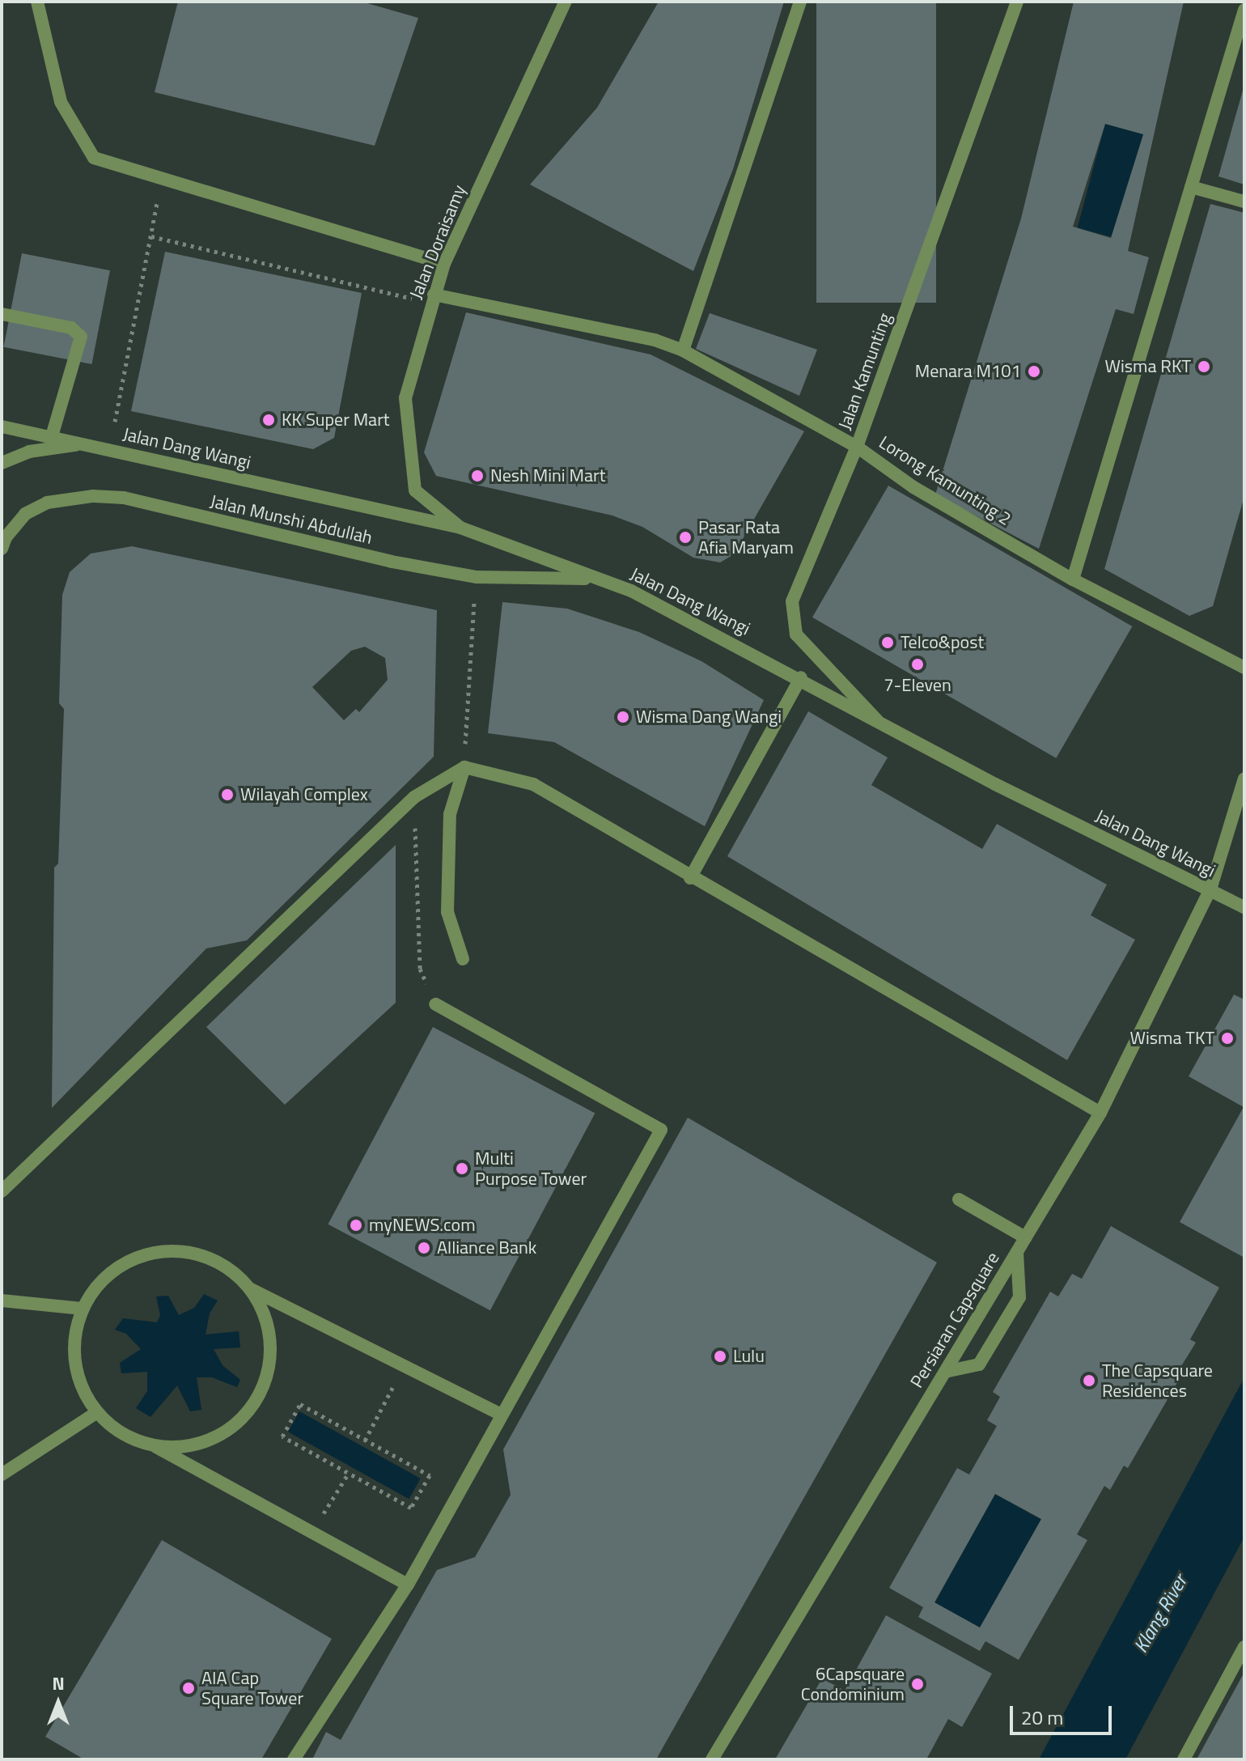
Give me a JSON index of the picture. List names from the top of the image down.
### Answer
{
  "streets": {
    "street": [
      "Jalan Doraisamy",
      "Jalan Kamunting",
      "Jalan Dang Wangi",
      "Lorong Kamunting 2",
      "Jalan Munshi Abdullah",
      "Persiaran Capsquare"
    ]
  },
  "crossings": [
    ["Jalan Doraisamy", "Jalan Dang Wangi"],
    ["Jalan Doraisamy", "Lorong Kamunting 2"],
    ["Jalan Kamunting", "Jalan Dang Wangi"],
    ["Jalan Kamunting", "Lorong Kamunting 2"],
    ["Jalan Dang Wangi", "Jalan Munshi Abdullah"],
    ["Jalan Dang Wangi", "Persiaran Capsquare"]
  ],
  "water": ["Klang River"],
  "places": [
    "Wisma RKT",
    "Menara M101",
    "KK Super Mart",
    "Nesh Mini Mart",
    "Pasar Rata Afia Maryam",
    "Telco&post",
    "7-Eleven",
    "Wisma Dang Wangi",
    "Wilayah Complex",
    "Wisma TKT",
    "Multi Purpose Tower",
    "myNEWS.com",
    "Alliance Bank",
    "Lulu",
    "The Capsquare Residences",
    "6Capsquare Condominium",
    "AIA Cap Square Tower"
  ],
  "scale_bar": "20 m",
  "north": "top"
}
